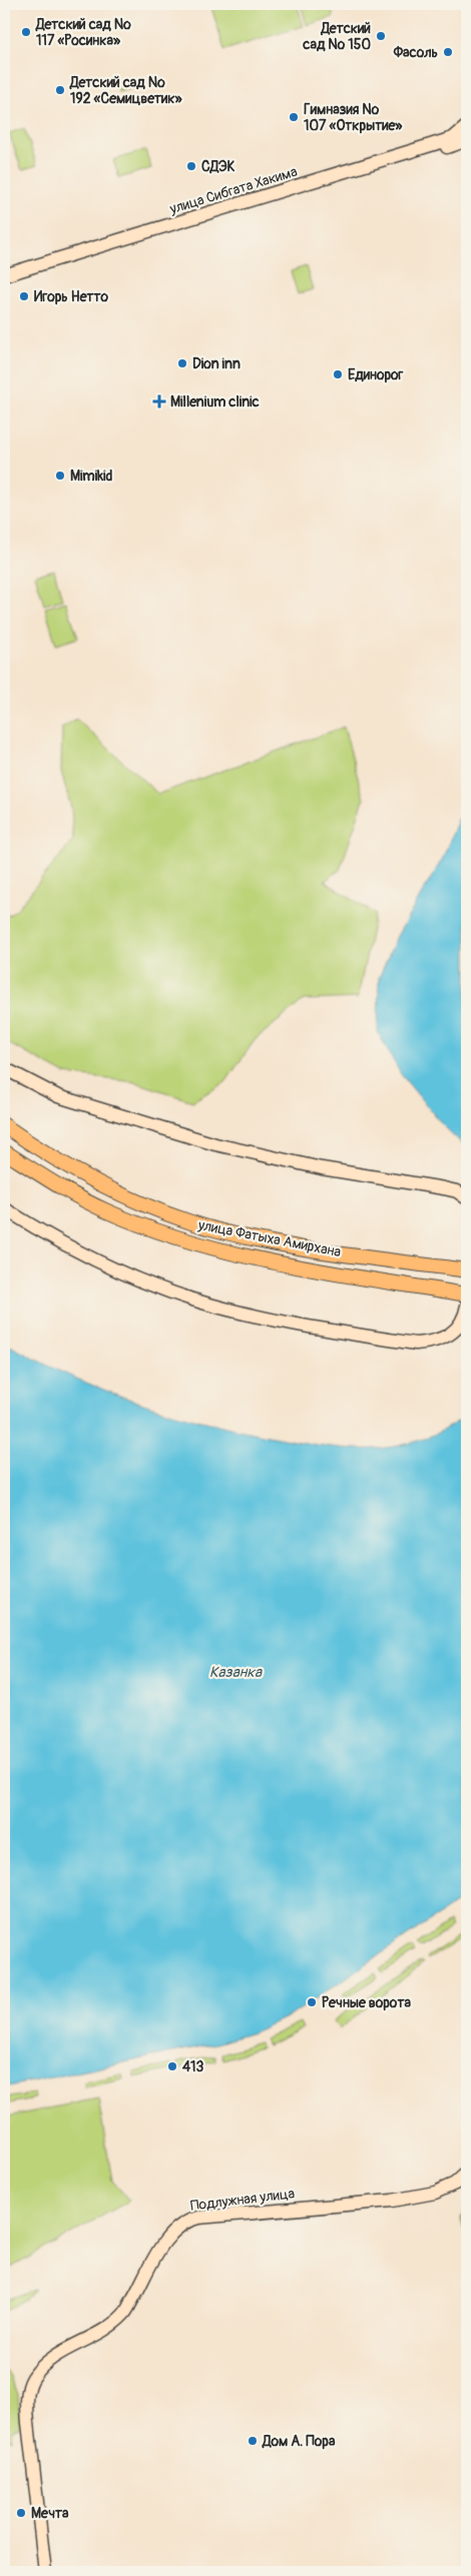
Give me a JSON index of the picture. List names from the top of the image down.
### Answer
{
  "streets": {
    "main road": ["улица Сибгата Хакима", "улица Фатыха Амирхана", "Подлужная улица"]
  },
  "water": ["Казанка"],
  "places": {
    "other": [
      "Детский сад № 117 «Росинка»",
      "Детский сад № 150",
      "Фасоль",
      "Детский сад № 192 «Семицветик»",
      "Гимназия № 107 «Открытие»",
      "СДЭК",
      "Игорь Нетто",
      "Dion inn",
      "Единорог",
      "Mimikid",
      "Речные ворота",
      "413",
      "Дом А. Пора",
      "Мечта"
    ],
    "health": ["Millenium clinic"]
  }
}
